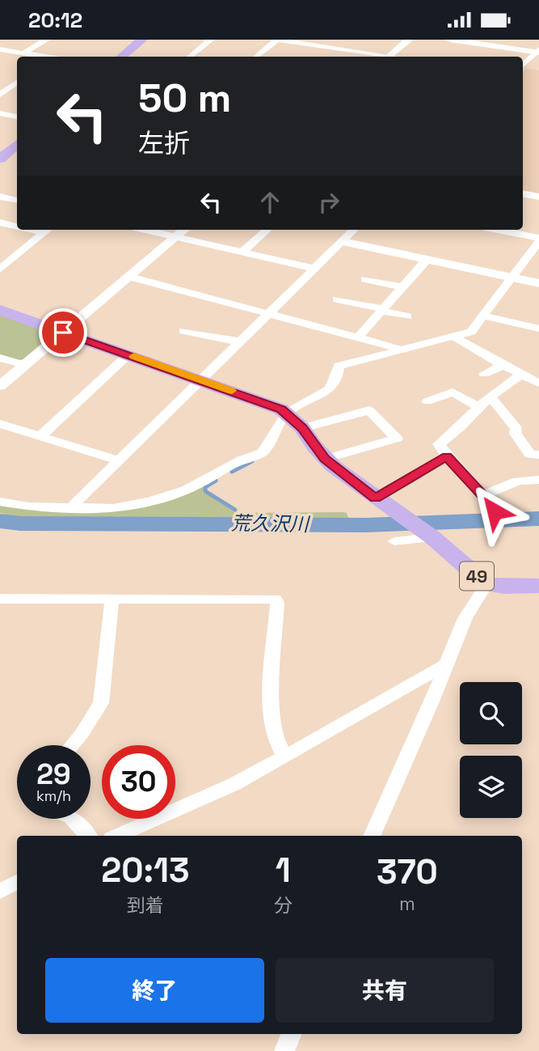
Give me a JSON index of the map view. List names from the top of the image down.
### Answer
{
  "streets": {
    "main road": ["49"]
  },
  "water": ["荒久沢川"],
  "page": {
    "status": "20:12",
    "turn": ["50 m", "左折"],
    "speed": "29 km/h",
    "limit": "30",
    "eta": [
      "20:13",
      "到着",
      "1",
      "分",
      "370",
      "m"
    ],
    "buttons": ["終了", "共有"]
  }
}
